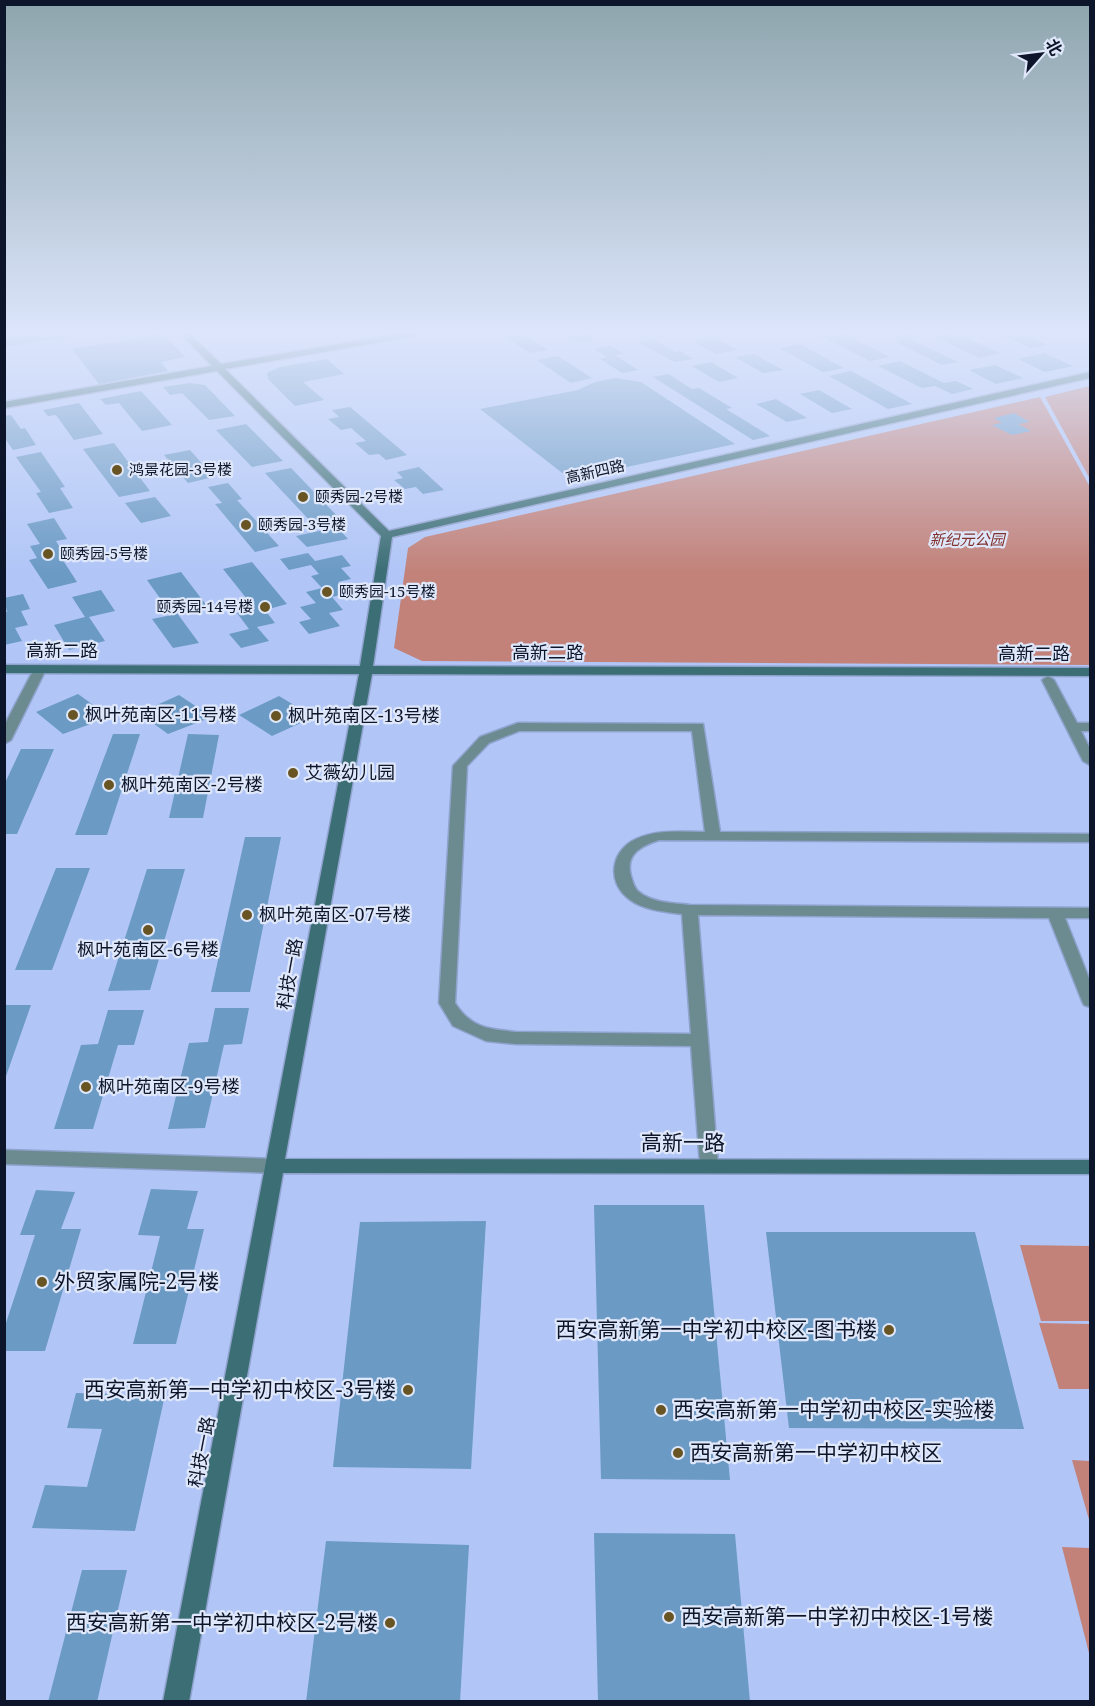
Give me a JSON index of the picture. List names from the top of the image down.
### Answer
{
  "streets": {
    "street": [
      "高新四路",
      "高新二路",
      "科技一路",
      "高新一路"
    ]
  },
  "crossings": [
    ["高新四路", "科技一路"],
    ["高新二路", "科技一路"],
    ["科技一路", "高新一路"]
  ],
  "parks": ["新纪元公园"],
  "places": [
    "鸿景花园-3号楼",
    "颐秀园-2号楼",
    "颐秀园-3号楼",
    "颐秀园-5号楼",
    "颐秀园-15号楼",
    "颐秀园-14号楼",
    "枫叶苑南区-11号楼",
    "枫叶苑南区-13号楼",
    "艾薇幼儿园",
    "枫叶苑南区-2号楼",
    "枫叶苑南区-07号楼",
    "枫叶苑南区-6号楼",
    "枫叶苑南区-9号楼",
    "外贸家属院-2号楼",
    "西安高新第一中学初中校区-图书楼",
    "西安高新第一中学初中校区-3号楼",
    "西安高新第一中学初中校区-实验楼",
    "西安高新第一中学初中校区",
    "西安高新第一中学初中校区-1号楼",
    "西安高新第一中学初中校区-2号楼"
  ],
  "north": "top right"
}
